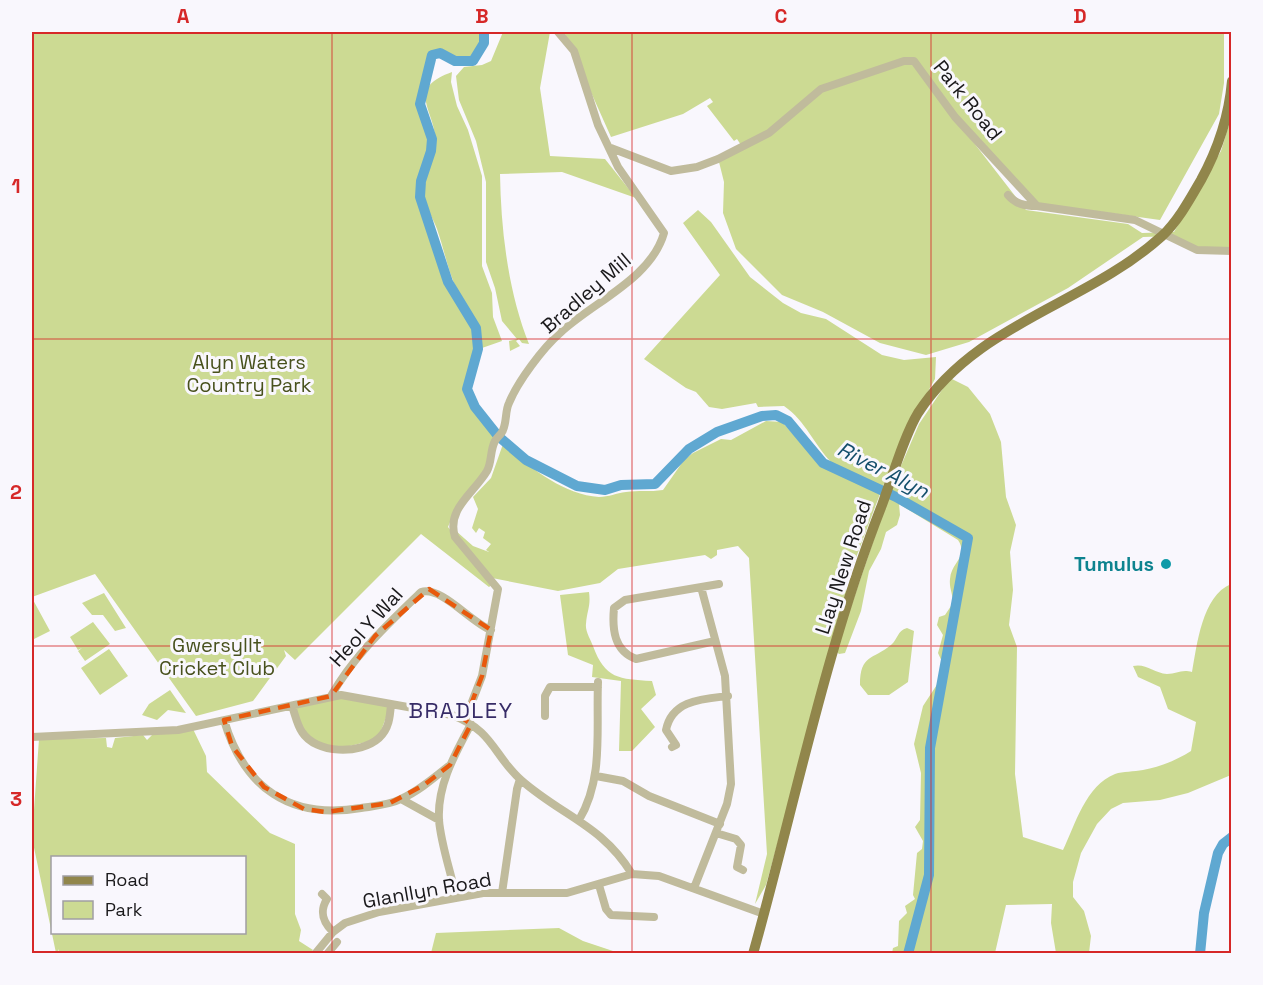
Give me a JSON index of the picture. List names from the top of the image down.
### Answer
{
  "streets": {
    "main road": ["Llay New Road"],
    "street": [
      "Park Road",
      "Bradley Mill",
      "Heol Y Wal",
      "Glanllyn Road"
    ]
  },
  "crossings": [
    ["Park Road", "Bradley Mill"],
    ["Bradley Mill", "Heol Y Wal"],
    ["Llay New Road", "Glanllyn Road"]
  ],
  "districts": ["BRADLEY"],
  "water": ["River Alyn"],
  "parks": ["Alyn Waters Country Park", "Gwersyllt Cricket Club"],
  "places": ["Tumulus"],
  "legend": ["Road", "Park"],
  "grid": {
    "columns": [
      "A",
      "B",
      "C",
      "D"
    ],
    "rows": ["1", "2", "3"]
  }
}
